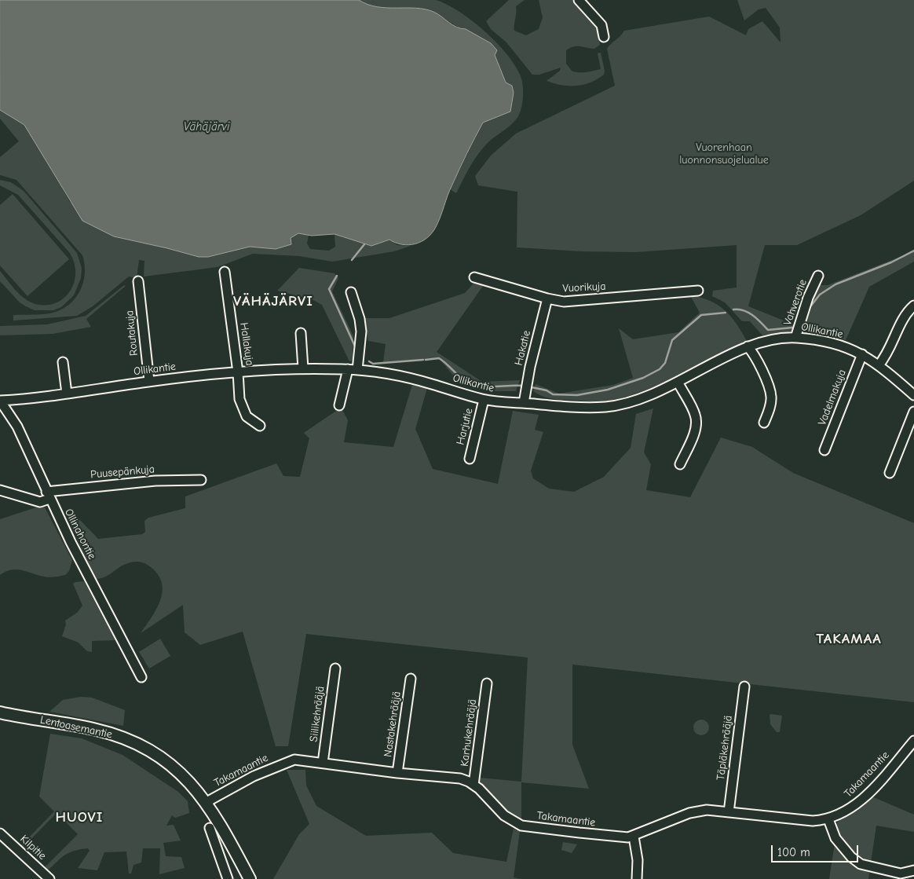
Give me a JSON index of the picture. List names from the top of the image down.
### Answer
{
  "streets": {
    "main road": ["Lentoasemantie"],
    "street": [
      "Vuorikuja",
      "Vahverotie",
      "Ollikantie",
      "Routakuja",
      "Hallakuja",
      "Hakatie",
      "Vadelmakuja",
      "Harjutie",
      "Puusepänkuja",
      "Ollinahontie",
      "Siilikehrääjä",
      "Nastakehrääjä",
      "Karhukehrääjä",
      "Täpläkehrääjä",
      "Takamaantie",
      "Kilpitie"
    ]
  },
  "crossings": [
    ["Vuorikuja", "Hakatie"],
    ["Vahverotie", "Ollikantie"],
    ["Ollikantie", "Routakuja"],
    ["Ollikantie", "Hallakuja"],
    ["Ollikantie", "Hakatie"],
    ["Ollikantie", "Vadelmakuja"],
    ["Ollikantie", "Harjutie"],
    ["Ollikantie", "Ollinahontie"],
    ["Puusepänkuja", "Ollinahontie"],
    ["Siilikehrääjä", "Takamaantie"],
    ["Nastakehrääjä", "Takamaantie"],
    ["Lentoasemantie", "Takamaantie"],
    ["Karhukehrääjä", "Takamaantie"],
    ["Täpläkehrääjä", "Takamaantie"]
  ],
  "districts": ["VÄHÄJÄRVI", "TAKAMAA", "HUOVI"],
  "water": ["Vähäjärvi"],
  "parks": ["Vuorenhaan luonnonsuojelualue"],
  "scale_bar": "100 m"
}
